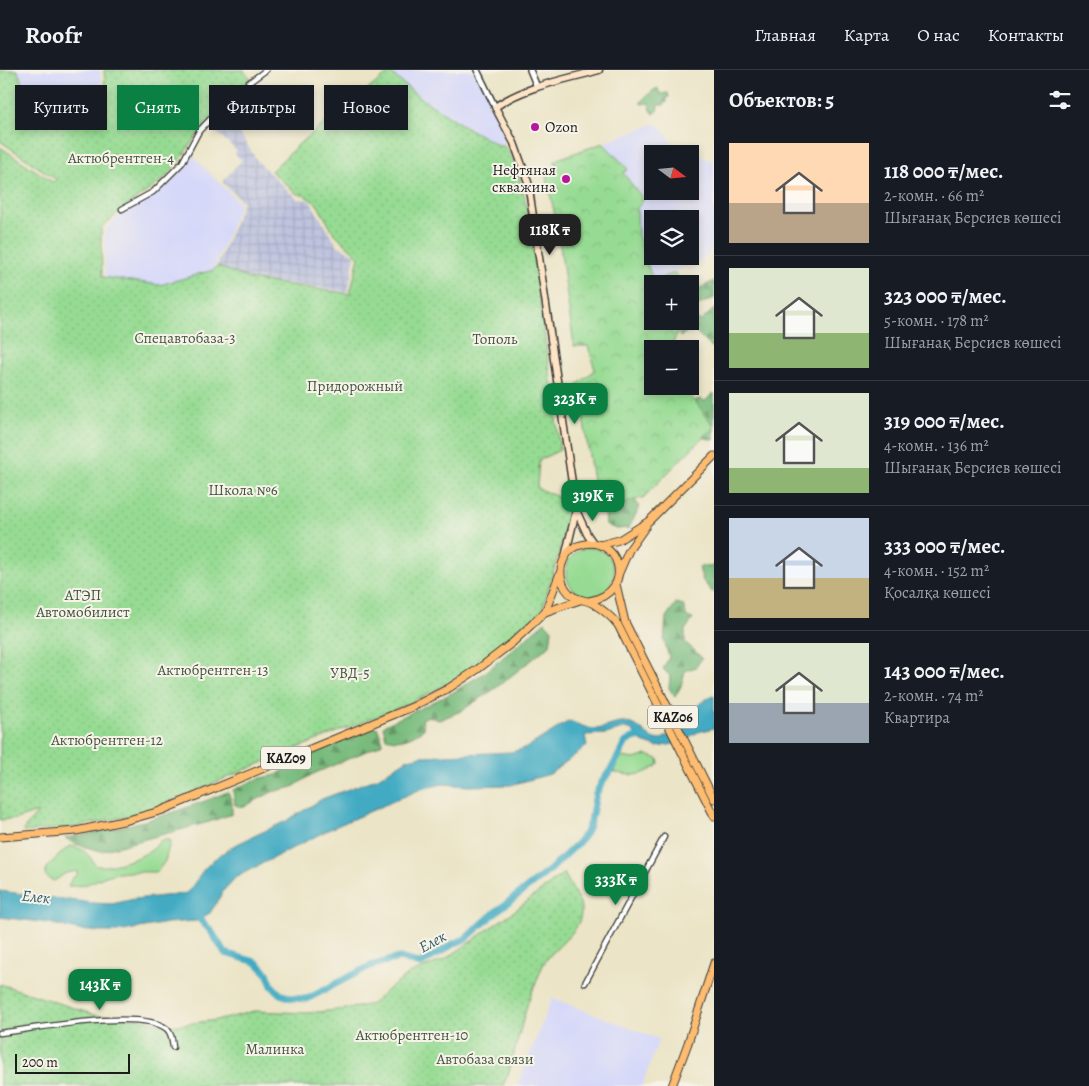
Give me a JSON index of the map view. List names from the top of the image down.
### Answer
{
  "streets": {
    "highway": ["KАZ06", "KAZ09"]
  },
  "crossings": [
    ["KАZ06", "KAZ09"]
  ],
  "water": ["Елек"],
  "parks": [
    "Актюбрентген-4",
    "Спецавтобаза-3",
    "Тополь",
    "Придорожный",
    "Школа №6",
    "АТЭП Автомобилист",
    "Актюбрентген-13",
    "УВД-5",
    "Актюбрентген-12",
    "Актюбрентген-10",
    "Малинка",
    "Автобаза связи"
  ],
  "places": ["Ozon", "Нефтяная скважина"],
  "scale_bar": "200 m",
  "north": "right",
  "page": {
    "header": "Roofr",
    "nav": [
      "Главная",
      "Карта",
      "О нас",
      "Контакты"
    ],
    "heading": "Объектов: 5",
    "chip": [
      "Купить",
      "Снять",
      "Фильтры",
      "Новое"
    ],
    "list": [
      {
        "name": "118 000 ₸/мес.",
        "note": "2-комн. · 66 m² · Шығанақ Берсиев көшесі"
      },
      {
        "name": "323 000 ₸/мес.",
        "note": "5-комн. · 178 m² · Шығанақ Берсиев көшесі"
      },
      {
        "name": "319 000 ₸/мес.",
        "note": "4-комн. · 136 m² · Шығанақ Берсиев көшесі"
      },
      {
        "name": "333 000 ₸/мес.",
        "note": "4-комн. · 152 m² · Қосалқа көшесі"
      },
      {
        "name": "143 000 ₸/мес.",
        "note": "2-комн. · 74 m² · Квартира"
      }
    ],
    "map_buttons": ["+", "−"],
    "price": [
      "118K ₸",
      "323K ₸",
      "319K ₸",
      "333K ₸",
      "143K ₸"
    ],
    "scale": "200 m"
  }
}
